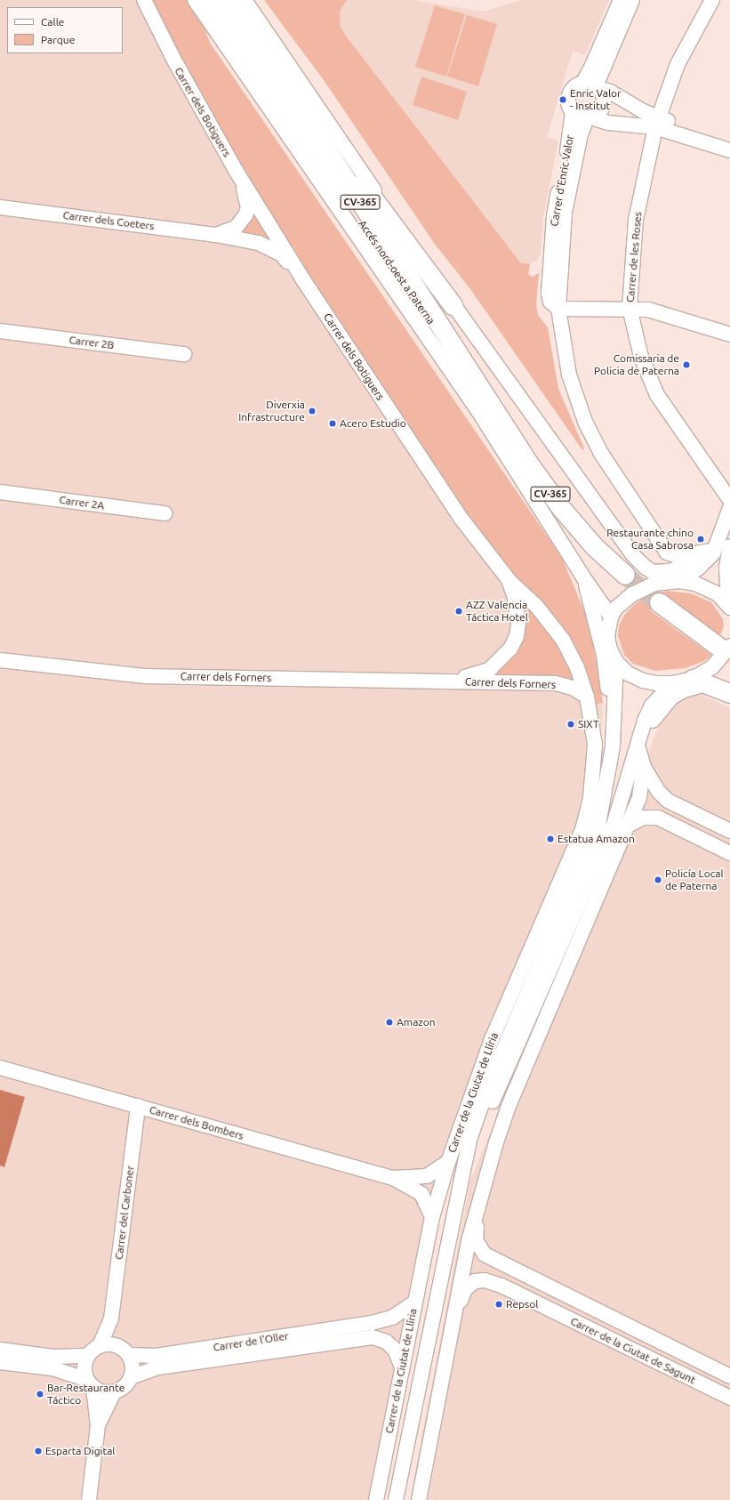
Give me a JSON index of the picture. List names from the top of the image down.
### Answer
{
  "streets": {
    "main road": ["CV-365", "Accés nord-oest a Paterna"],
    "street": [
      "Carrer dels Botiguers",
      "Carrer d'Enric Valor",
      "Carrer dels Coeters",
      "Carrer de les Roses",
      "Carrer 2B",
      "Carrer 2A",
      "Carrer dels Forners",
      "Carrer de la Ciutat de Llíria",
      "Carrer dels Bombers",
      "Carrer del Carboner",
      "Carrer de l'Oller",
      "Carrer de la Ciutat de Sagunt"
    ]
  },
  "crossings": [
    ["Carrer dels Botiguers", "Carrer dels Coeters"],
    ["Carrer dels Botiguers", "Carrer dels Forners"],
    ["Carrer dels Botiguers", "Carrer de la Ciutat de Llíria"],
    ["Carrer dels Forners", "Carrer de la Ciutat de Llíria"],
    ["Carrer de la Ciutat de Llíria", "Carrer dels Bombers"],
    ["Carrer de la Ciutat de Llíria", "Carrer de l'Oller"],
    ["Carrer de la Ciutat de Llíria", "Carrer de la Ciutat de Sagunt"],
    ["Carrer dels Bombers", "Carrer del Carboner"],
    ["Carrer del Carboner", "Carrer de l'Oller"]
  ],
  "places": [
    "Enric Valor - Institut",
    "Comissaria de Policia de Paterna",
    "Diverxia Infrastructure",
    "Acero Estudio",
    "Restaurante chino Casa Sabrosa",
    "AZZ Valencia Táctica Hotel",
    "SIXT",
    "Estatua Amazon",
    "Policía Local de Paterna",
    "Amazon",
    "Repsol",
    "Bar-Restaurante Táctico",
    "Esparta Digital"
  ],
  "legend": ["Calle", "Parque"]
}
